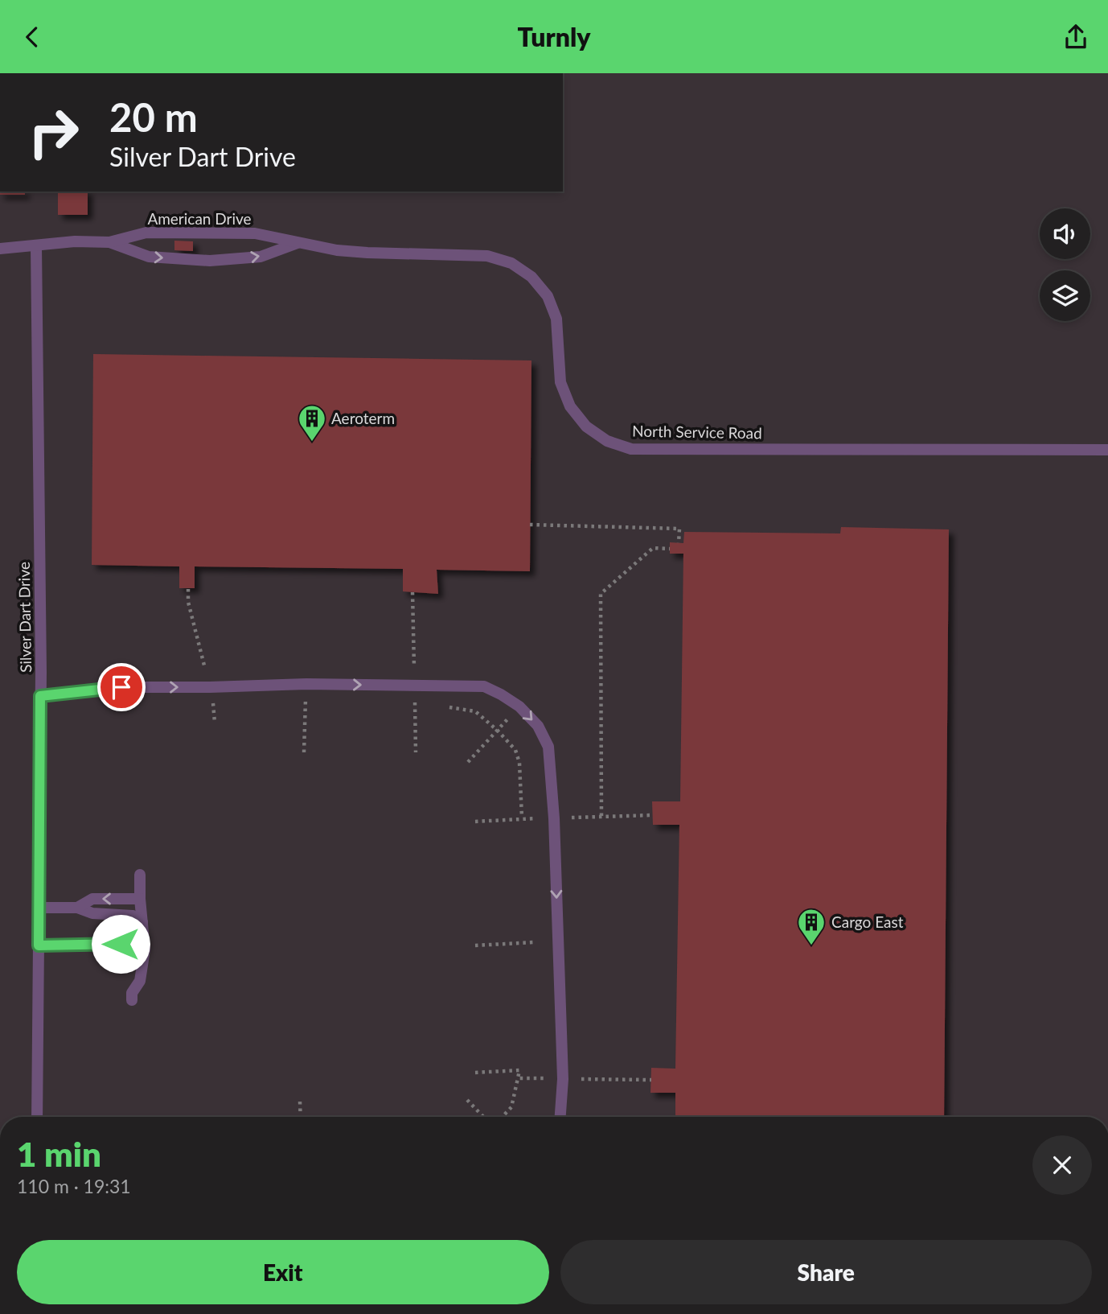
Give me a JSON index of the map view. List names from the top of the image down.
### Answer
{
  "streets": {
    "lane": ["American Drive", "North Service Road", "Silver Dart Drive"]
  },
  "crossings": [
    ["American Drive", "North Service Road"],
    ["American Drive", "Silver Dart Drive"]
  ],
  "places": {
    "building": ["Aeroterm", "Cargo East"]
  },
  "page": {
    "header": "Turnly",
    "turn": ["20 m", "Silver Dart Drive"],
    "heading": ["1 min", "110 m · 19:31"],
    "buttons": ["Exit", "Share"]
  }
}
